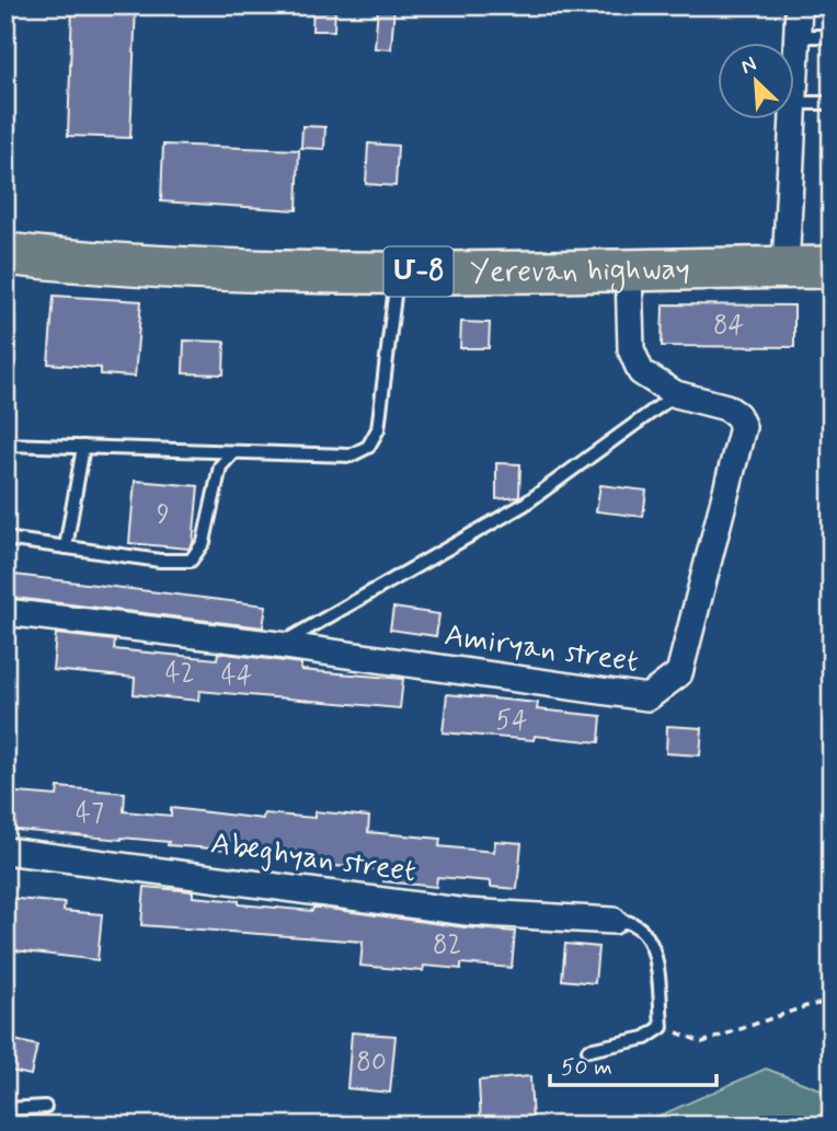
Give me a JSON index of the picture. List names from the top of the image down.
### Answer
{
  "streets": {
    "highway": ["Yerevan highway", "Մ-8"],
    "street": ["Amiryan street", "Abeghyan street"]
  },
  "crossings": [
    ["Yerevan highway", "Amiryan street"]
  ],
  "house_numbers": [
    "84",
    "9",
    "42",
    "44",
    "54",
    "47",
    "82",
    "80"
  ],
  "scale_bar": "50 m",
  "north": "top left"
}
